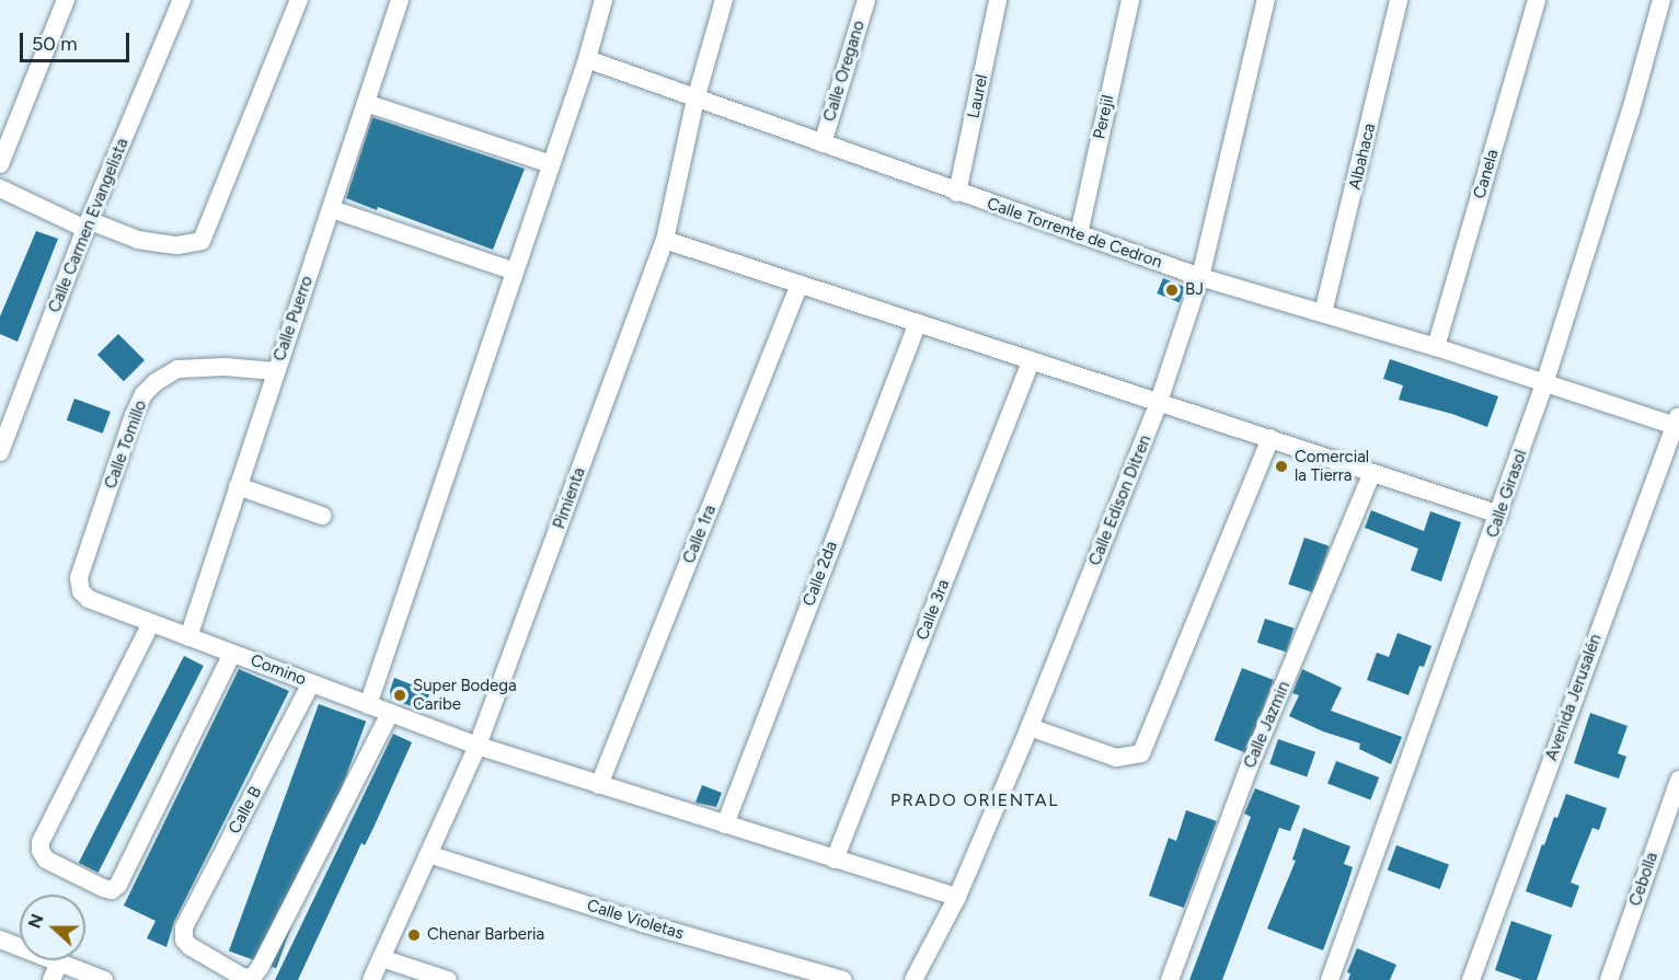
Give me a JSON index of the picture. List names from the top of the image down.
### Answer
{
  "streets": {
    "street": [
      "Calle Oregano",
      "Laurel",
      "Perejil",
      "Albahaca",
      "Canela",
      "Calle Carmen Evangelista",
      "Calle Torrente de Cedron",
      "Calle Puerro",
      "Calle Tomillo",
      "Calle Girasol",
      "Pimienta",
      "Calle Edison Ditren",
      "Calle 1ra",
      "Calle 2da",
      "Calle 3ra",
      "Comino",
      "Avenida Jerusalén",
      "Calle Jazmin",
      "Calle B",
      "Cebolla",
      "Calle Violetas"
    ]
  },
  "crossings": [
    ["Calle Oregano", "Calle Torrente de Cedron"],
    ["Laurel", "Calle Torrente de Cedron"],
    ["Perejil", "Calle Torrente de Cedron"],
    ["Albahaca", "Calle Torrente de Cedron"],
    ["Canela", "Calle Torrente de Cedron"],
    ["Calle Torrente de Cedron", "Calle Girasol"],
    ["Calle Torrente de Cedron", "Pimienta"],
    ["Calle Torrente de Cedron", "Calle Edison Ditren"],
    ["Calle Torrente de Cedron", "Avenida Jerusalén"],
    ["Calle Puerro", "Calle Tomillo"],
    ["Calle Puerro", "Comino"],
    ["Calle Tomillo", "Comino"],
    ["Pimienta", "Comino"],
    ["Pimienta", "Calle Violetas"],
    ["Calle Edison Ditren", "Comino"],
    ["Calle 1ra", "Comino"],
    ["Calle 2da", "Comino"],
    ["Calle 3ra", "Comino"],
    ["Comino", "Calle B"]
  ],
  "districts": ["PRADO ORIENTAL"],
  "places": [
    "BJ",
    "Comercial la Tierra",
    "Super Bodega Caribe",
    "Chenar Barberia"
  ],
  "scale_bar": "50 m",
  "north": "left"
}
